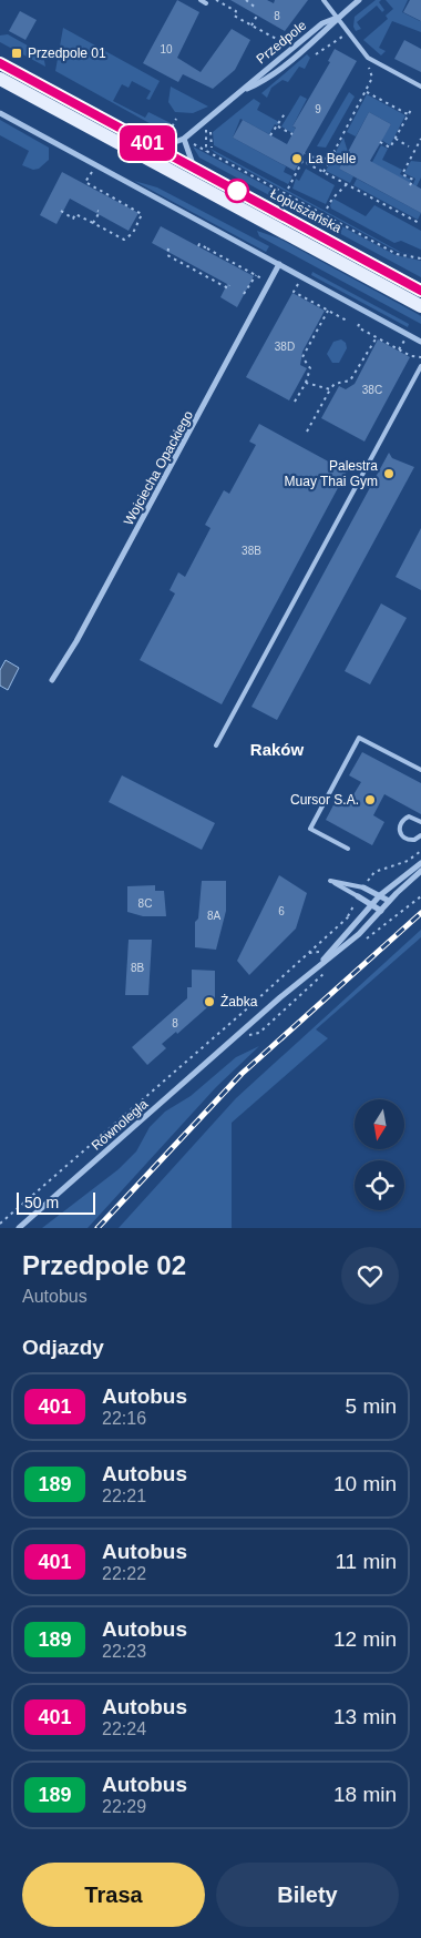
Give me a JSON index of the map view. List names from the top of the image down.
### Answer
{
  "streets": {
    "main road": ["Łopuszańska"],
    "street": ["Przedpole", "Wojciecha Opackiego", "Równoległa"]
  },
  "crossings": [
    ["Przedpole", "Łopuszańska"]
  ],
  "districts": ["Raków"],
  "places": {
    "transit": ["Przedpole 01"],
    "other": [
      "La Belle",
      "Palestra Muay Thai Gym",
      "Cursor S.A.",
      "Żabka"
    ]
  },
  "lines": ["bus line 401"],
  "house_numbers": [
    "8",
    "10",
    "9",
    "38D",
    "38C",
    "38B",
    "8C",
    "6",
    "8A",
    "8B",
    "8"
  ],
  "scale_bar": "50 m",
  "north": "bottom",
  "page": {
    "on_map": "401",
    "scale": "50 m",
    "heading": [
      ["Przedpole 02", "Autobus"],
      "Odjazdy"
    ],
    "list": [
      {
        "mark": "401",
        "name": "Autobus",
        "note": "22:16",
        "value": "5 min"
      },
      {
        "mark": "189",
        "name": "Autobus",
        "note": "22:21",
        "value": "10 min"
      },
      {
        "mark": "401",
        "name": "Autobus",
        "note": "22:22",
        "value": "11 min"
      },
      {
        "mark": "189",
        "name": "Autobus",
        "note": "22:23",
        "value": "12 min"
      },
      {
        "mark": "401",
        "name": "Autobus",
        "note": "22:24",
        "value": "13 min"
      },
      {
        "mark": "189",
        "name": "Autobus",
        "note": "22:29",
        "value": "18 min"
      }
    ],
    "buttons": ["Trasa", "Bilety"]
  }
}
